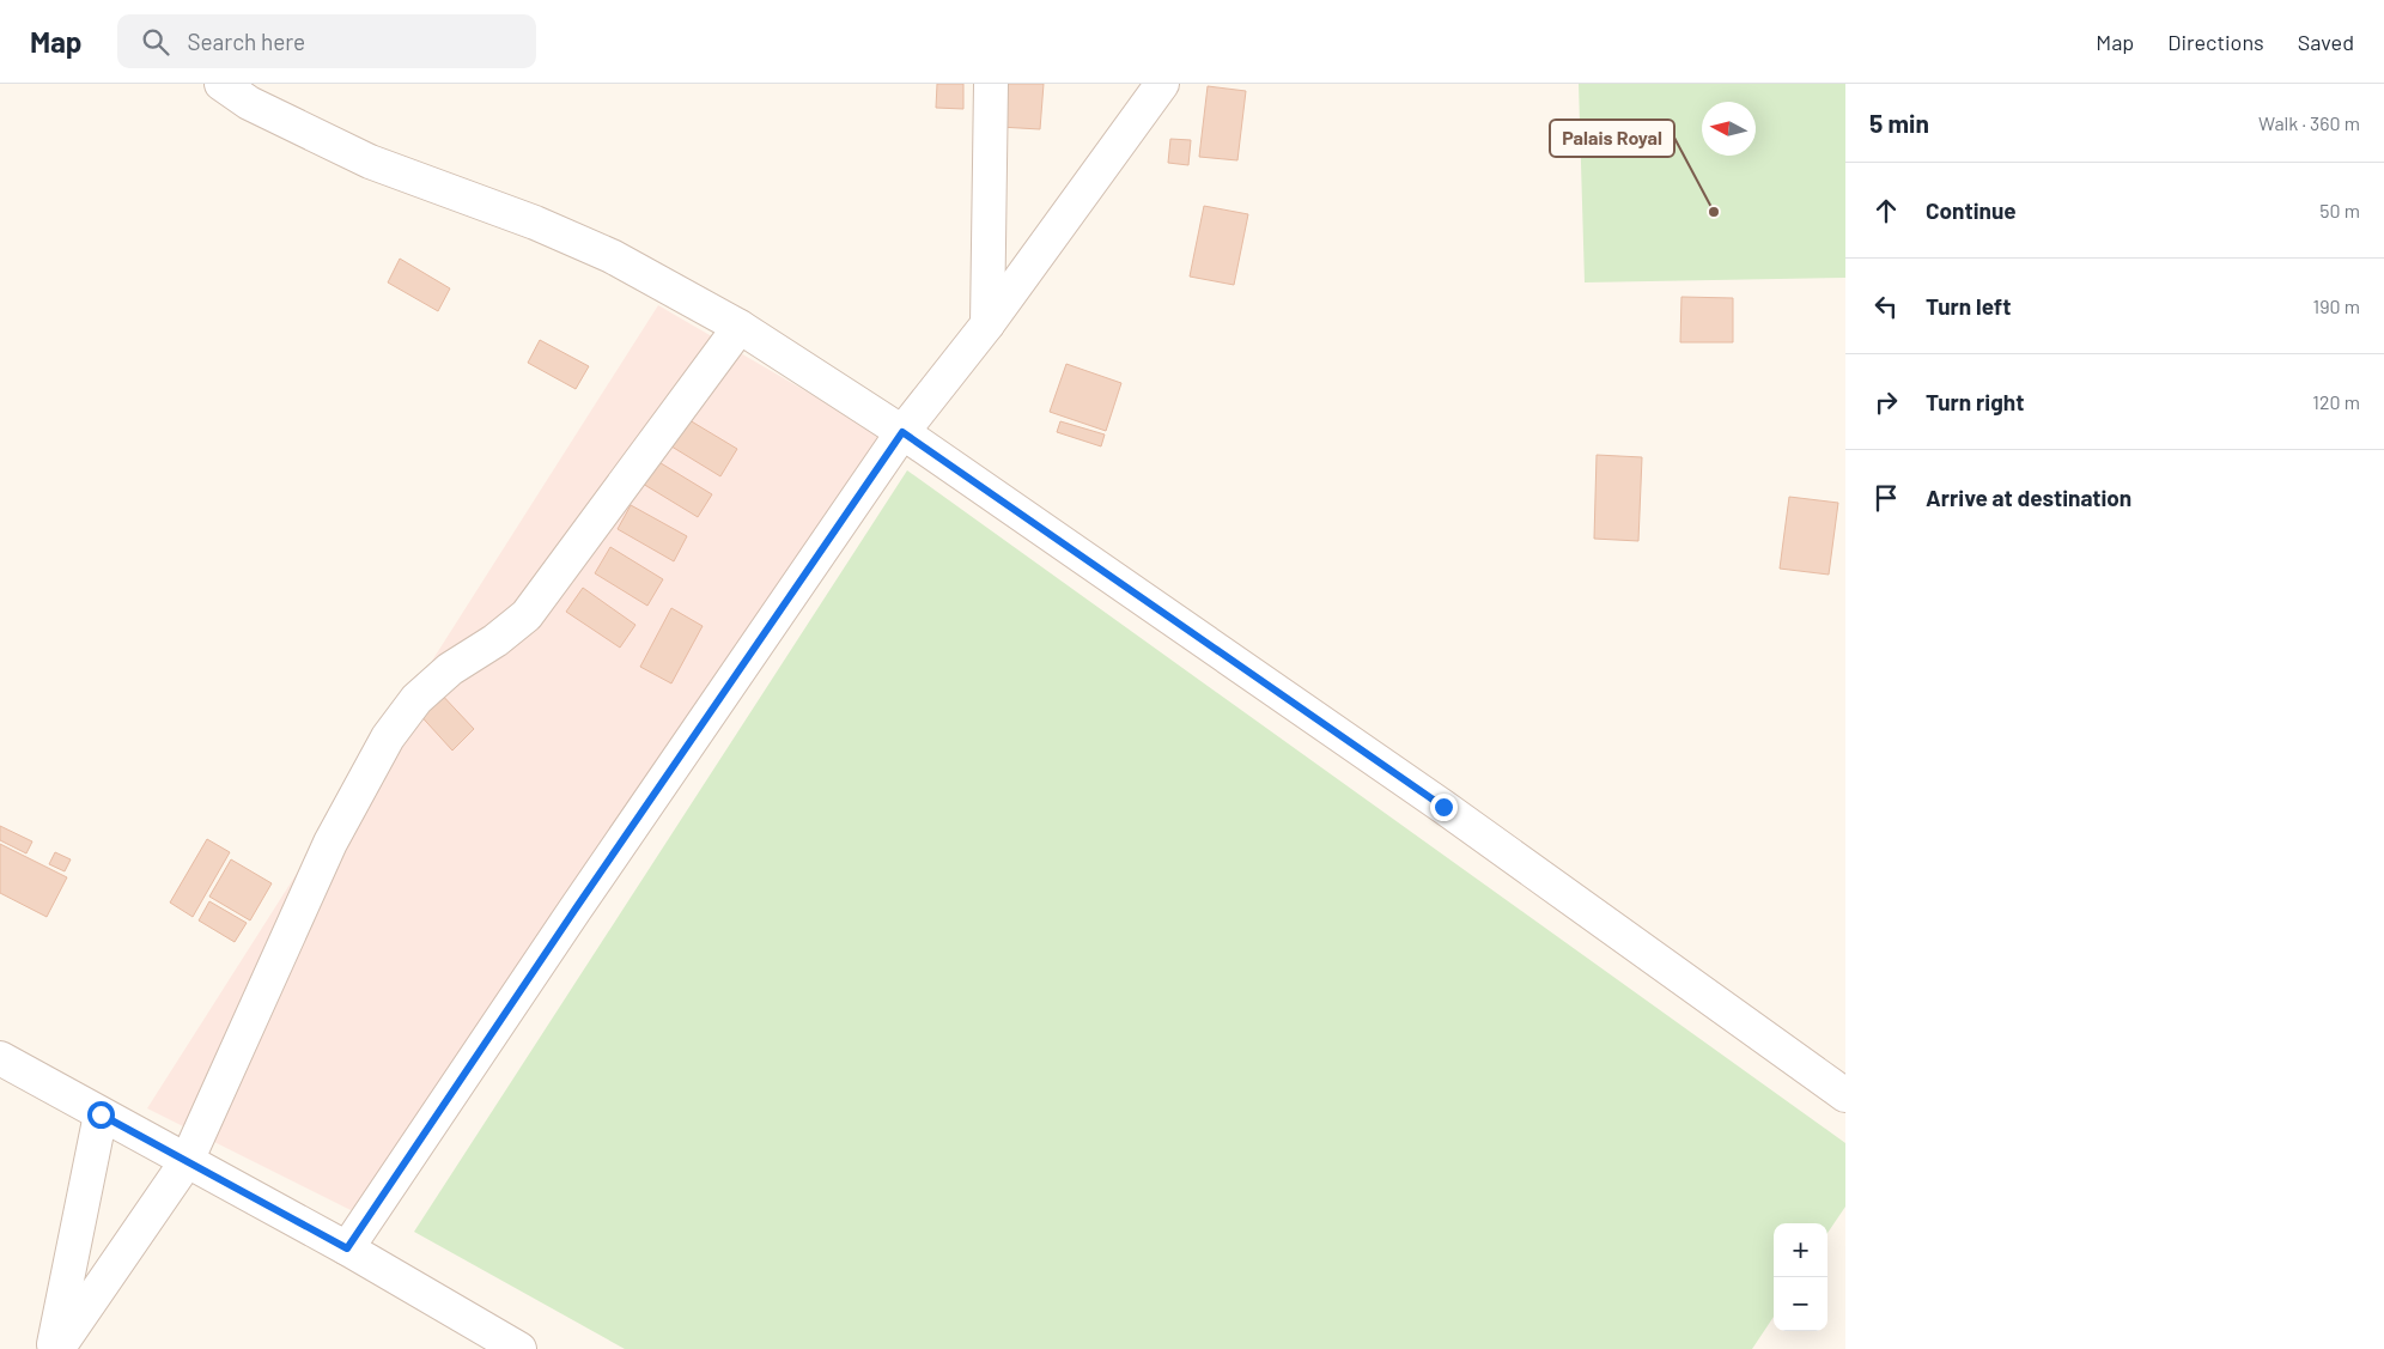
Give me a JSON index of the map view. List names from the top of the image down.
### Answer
{
  "places": ["Palais Royal"],
  "north": "left",
  "page": {
    "header": "Map",
    "search": "Search here",
    "nav": ["Map", "Directions", "Saved"],
    "heading": ["5 min", "Walk · 360 m"],
    "list": [
      ["Continue", "50 m"],
      ["Turn left", "190 m"],
      ["Turn right", "120 m"],
      "Arrive at destination"
    ],
    "map_buttons": ["+", "−"]
  }
}
